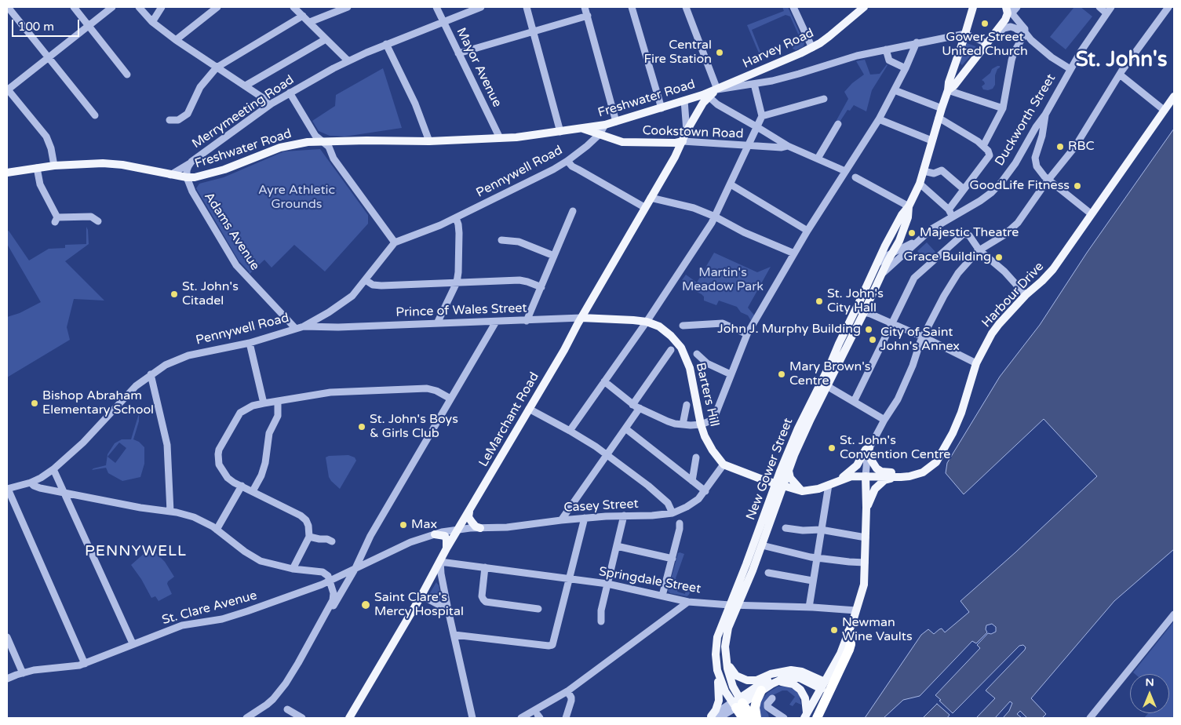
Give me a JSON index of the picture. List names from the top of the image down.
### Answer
{
  "streets": {
    "main road": [
      "Harvey Road",
      "Freshwater Road",
      "Cookstown Road",
      "Harbour Drive",
      "Barters Hill",
      "LeMarchant Road",
      "New Gower Street"
    ],
    "street": [
      "Mayor Avenue",
      "Merrymeeting Road",
      "Duckworth Street",
      "Pennywell Road",
      "Adams Avenue",
      "Prince of Wales Street",
      "Casey Street",
      "Springdale Street",
      "St. Clare Avenue"
    ]
  },
  "crossings": [
    ["Harvey Road", "Freshwater Road"],
    ["Harvey Road", "LeMarchant Road"],
    ["Mayor Avenue", "Freshwater Road"],
    ["Mayor Avenue", "Merrymeeting Road"],
    ["Freshwater Road", "Merrymeeting Road"],
    ["Freshwater Road", "Cookstown Road"],
    ["Freshwater Road", "Pennywell Road"],
    ["Freshwater Road", "Adams Avenue"],
    ["Freshwater Road", "LeMarchant Road"],
    ["Merrymeeting Road", "Adams Avenue"],
    ["Duckworth Street", "New Gower Street"],
    ["Cookstown Road", "Pennywell Road"],
    ["Cookstown Road", "LeMarchant Road"],
    ["Pennywell Road", "Adams Avenue"],
    ["Pennywell Road", "Prince of Wales Street"],
    ["Prince of Wales Street", "Barters Hill"],
    ["Prince of Wales Street", "LeMarchant Road"],
    ["Barters Hill", "LeMarchant Road"],
    ["Barters Hill", "New Gower Street"],
    ["Barters Hill", "Casey Street"],
    ["LeMarchant Road", "Casey Street"],
    ["LeMarchant Road", "Springdale Street"],
    ["LeMarchant Road", "St. Clare Avenue"],
    ["New Gower Street", "Springdale Street"],
    ["Casey Street", "St. Clare Avenue"]
  ],
  "districts": ["St. John's", "PENNYWELL"],
  "parks": ["Ayre Athletic Grounds", "Martin's Meadow Park"],
  "places": [
    "Gower Street United Church",
    "Central Fire Station",
    "RBC",
    "GoodLife Fitness",
    "Majestic Theatre",
    "Grace Building",
    "St. John's Citadel",
    "St. John's City Hall",
    "John J. Murphy Building",
    "City of Saint John's Annex",
    "Mary Brown's Centre",
    "Bishop Abraham Elementary School",
    "St. John's Boys & Girls Club",
    "St. John's Convention Centre",
    "Max",
    "Saint Clare's Mercy Hospital",
    "Newman Wine Vaults"
  ],
  "scale_bar": "100 m",
  "north": "top"
}
